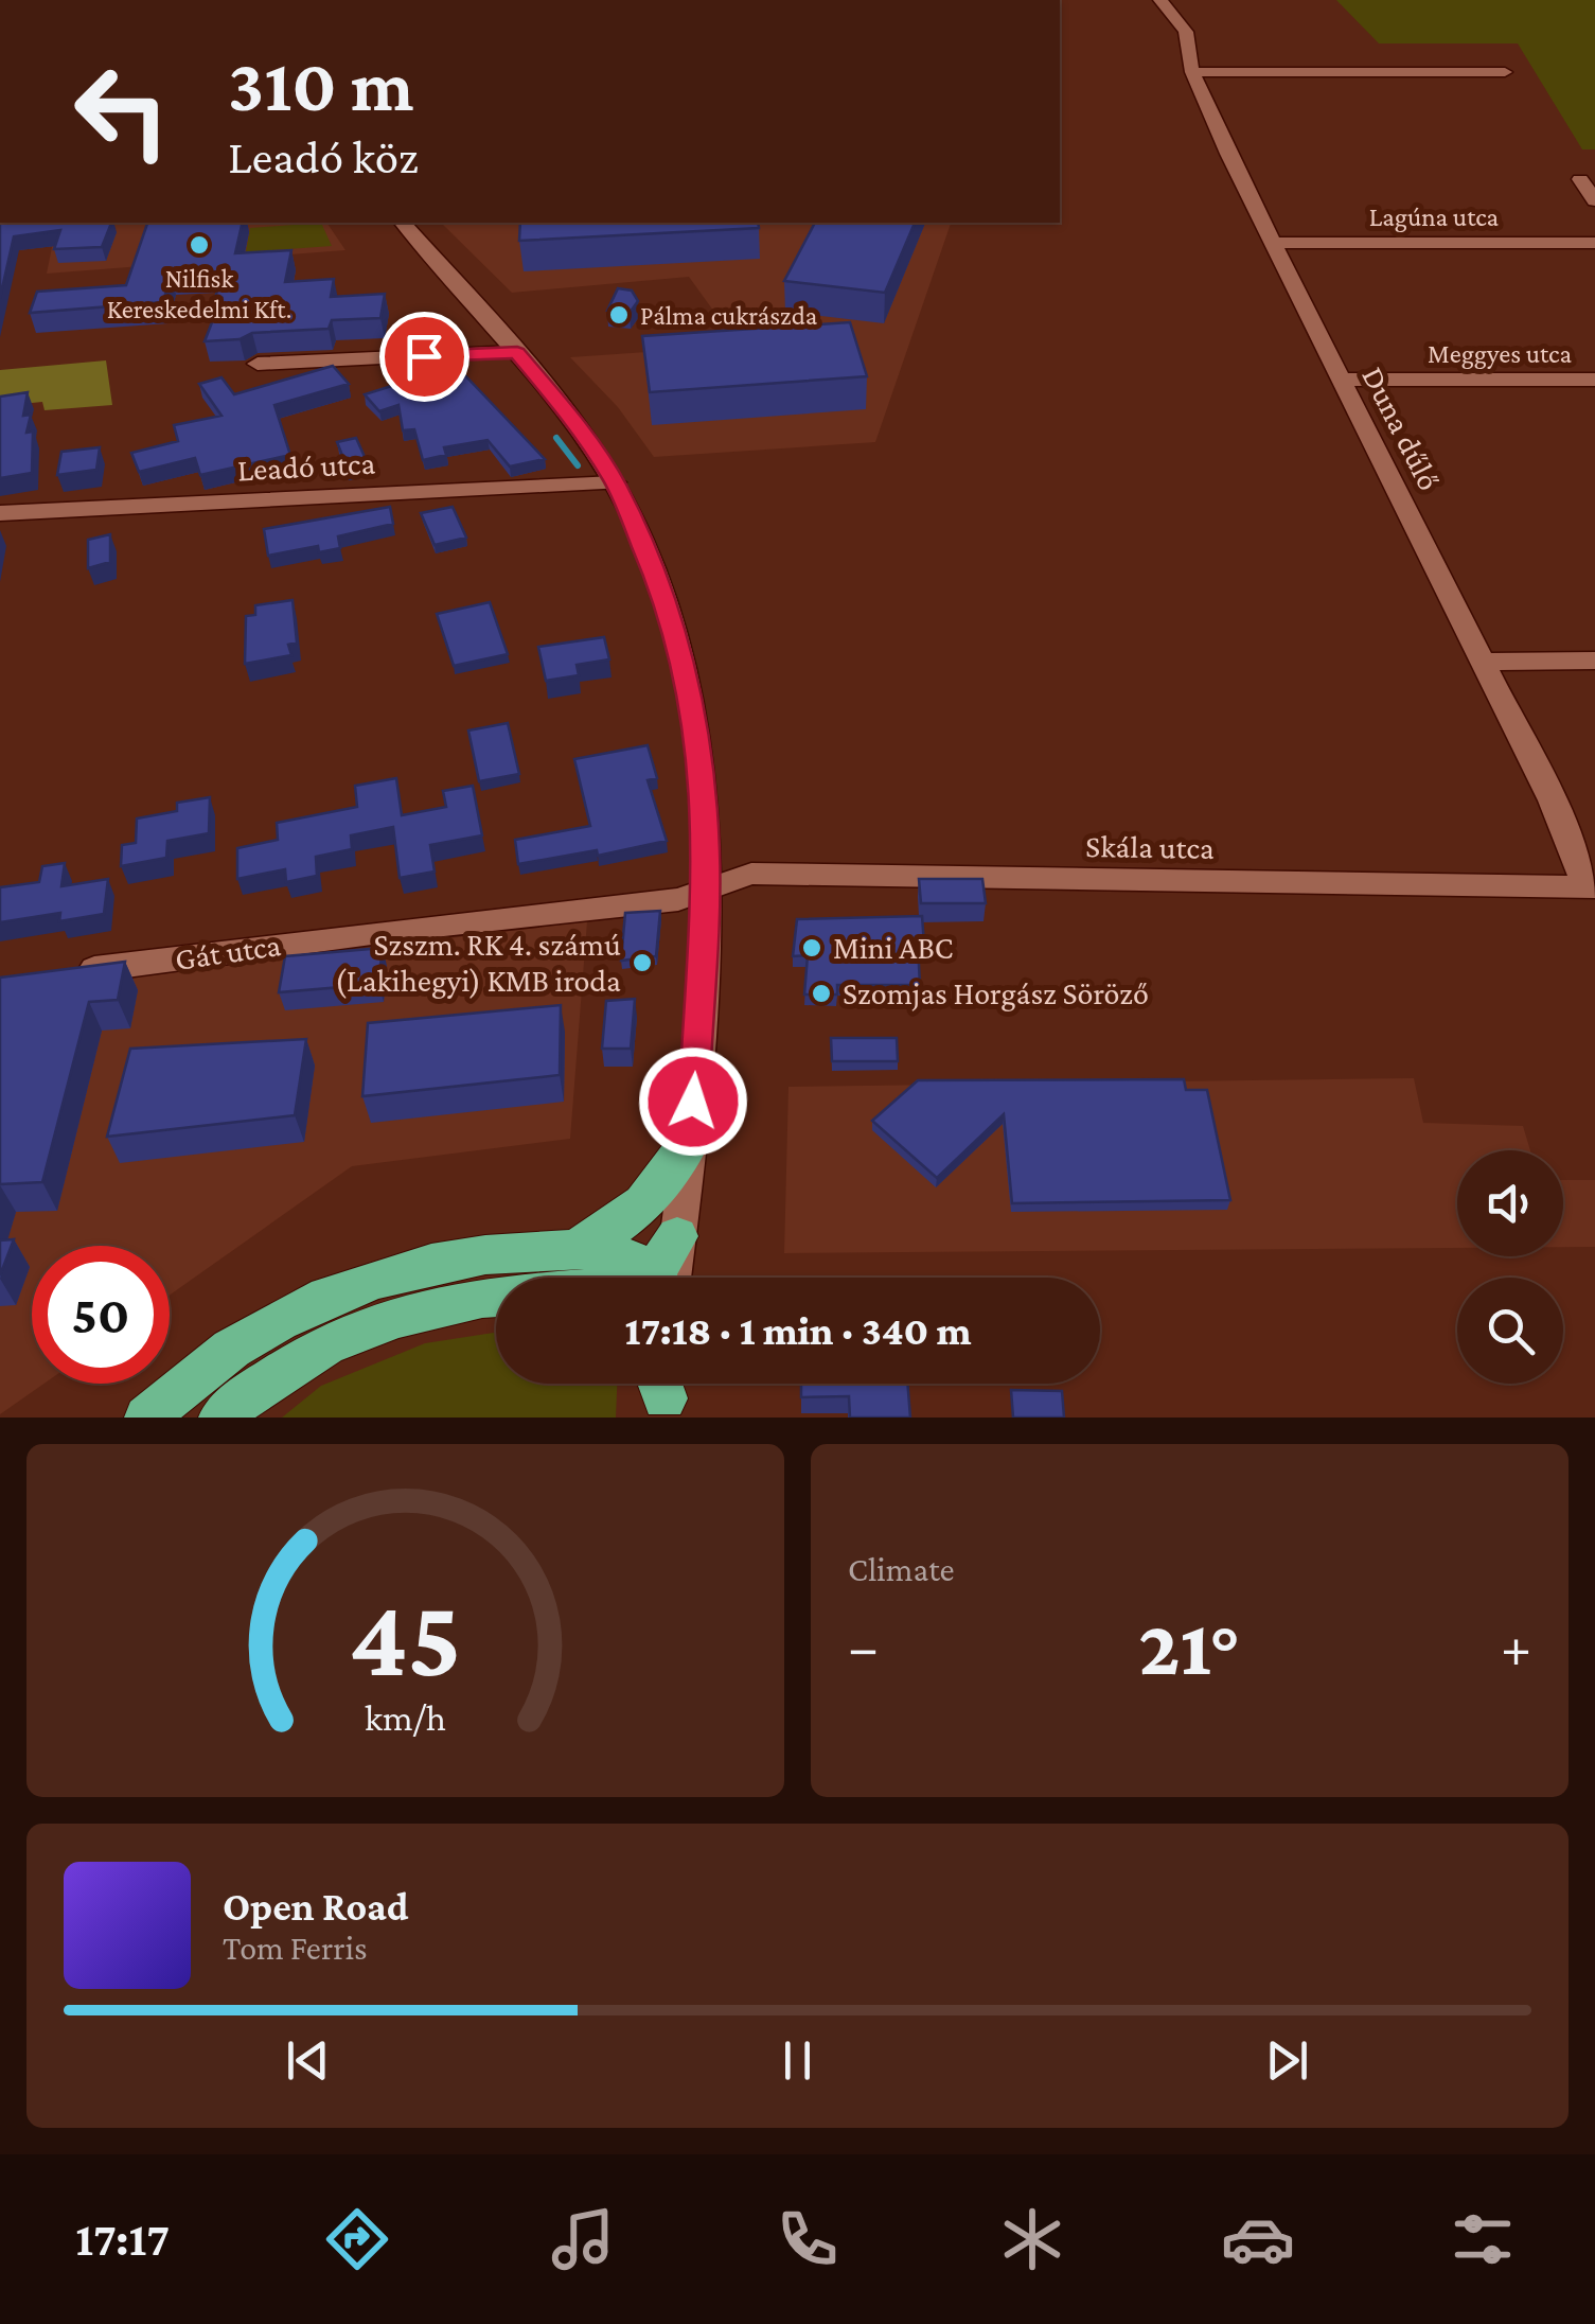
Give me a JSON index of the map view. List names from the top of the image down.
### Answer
{
  "streets": {
    "street": [
      "Lagúna utca",
      "Meggyes utca",
      "Duna dűlő",
      "Leadó utca",
      "Skála utca",
      "Gát utca"
    ]
  },
  "crossings": [
    ["Lagúna utca", "Duna dűlő"],
    ["Meggyes utca", "Duna dűlő"],
    ["Duna dűlő", "Skála utca"],
    ["Skála utca", "Gát utca"]
  ],
  "places": [
    "Nilfisk Kereskedelmi Kft.",
    "Pálma cukrászda",
    "Mini ABC",
    "Szszm. RK 4. számú (Lakihegyi) KMB iroda",
    "Szomjas Horgász Söröző"
  ],
  "page": {
    "turn": ["310 m", "Leadó köz"],
    "limit": "50",
    "trip": "17:18 · 1 min · 340 m",
    "tile": "Climate",
    "heat": ["−", "21°", "+"],
    "song": ["Open Road", "Tom Ferris"],
    "tabs": "17:17",
    "gauge": ["45", "km/h"]
  }
}
